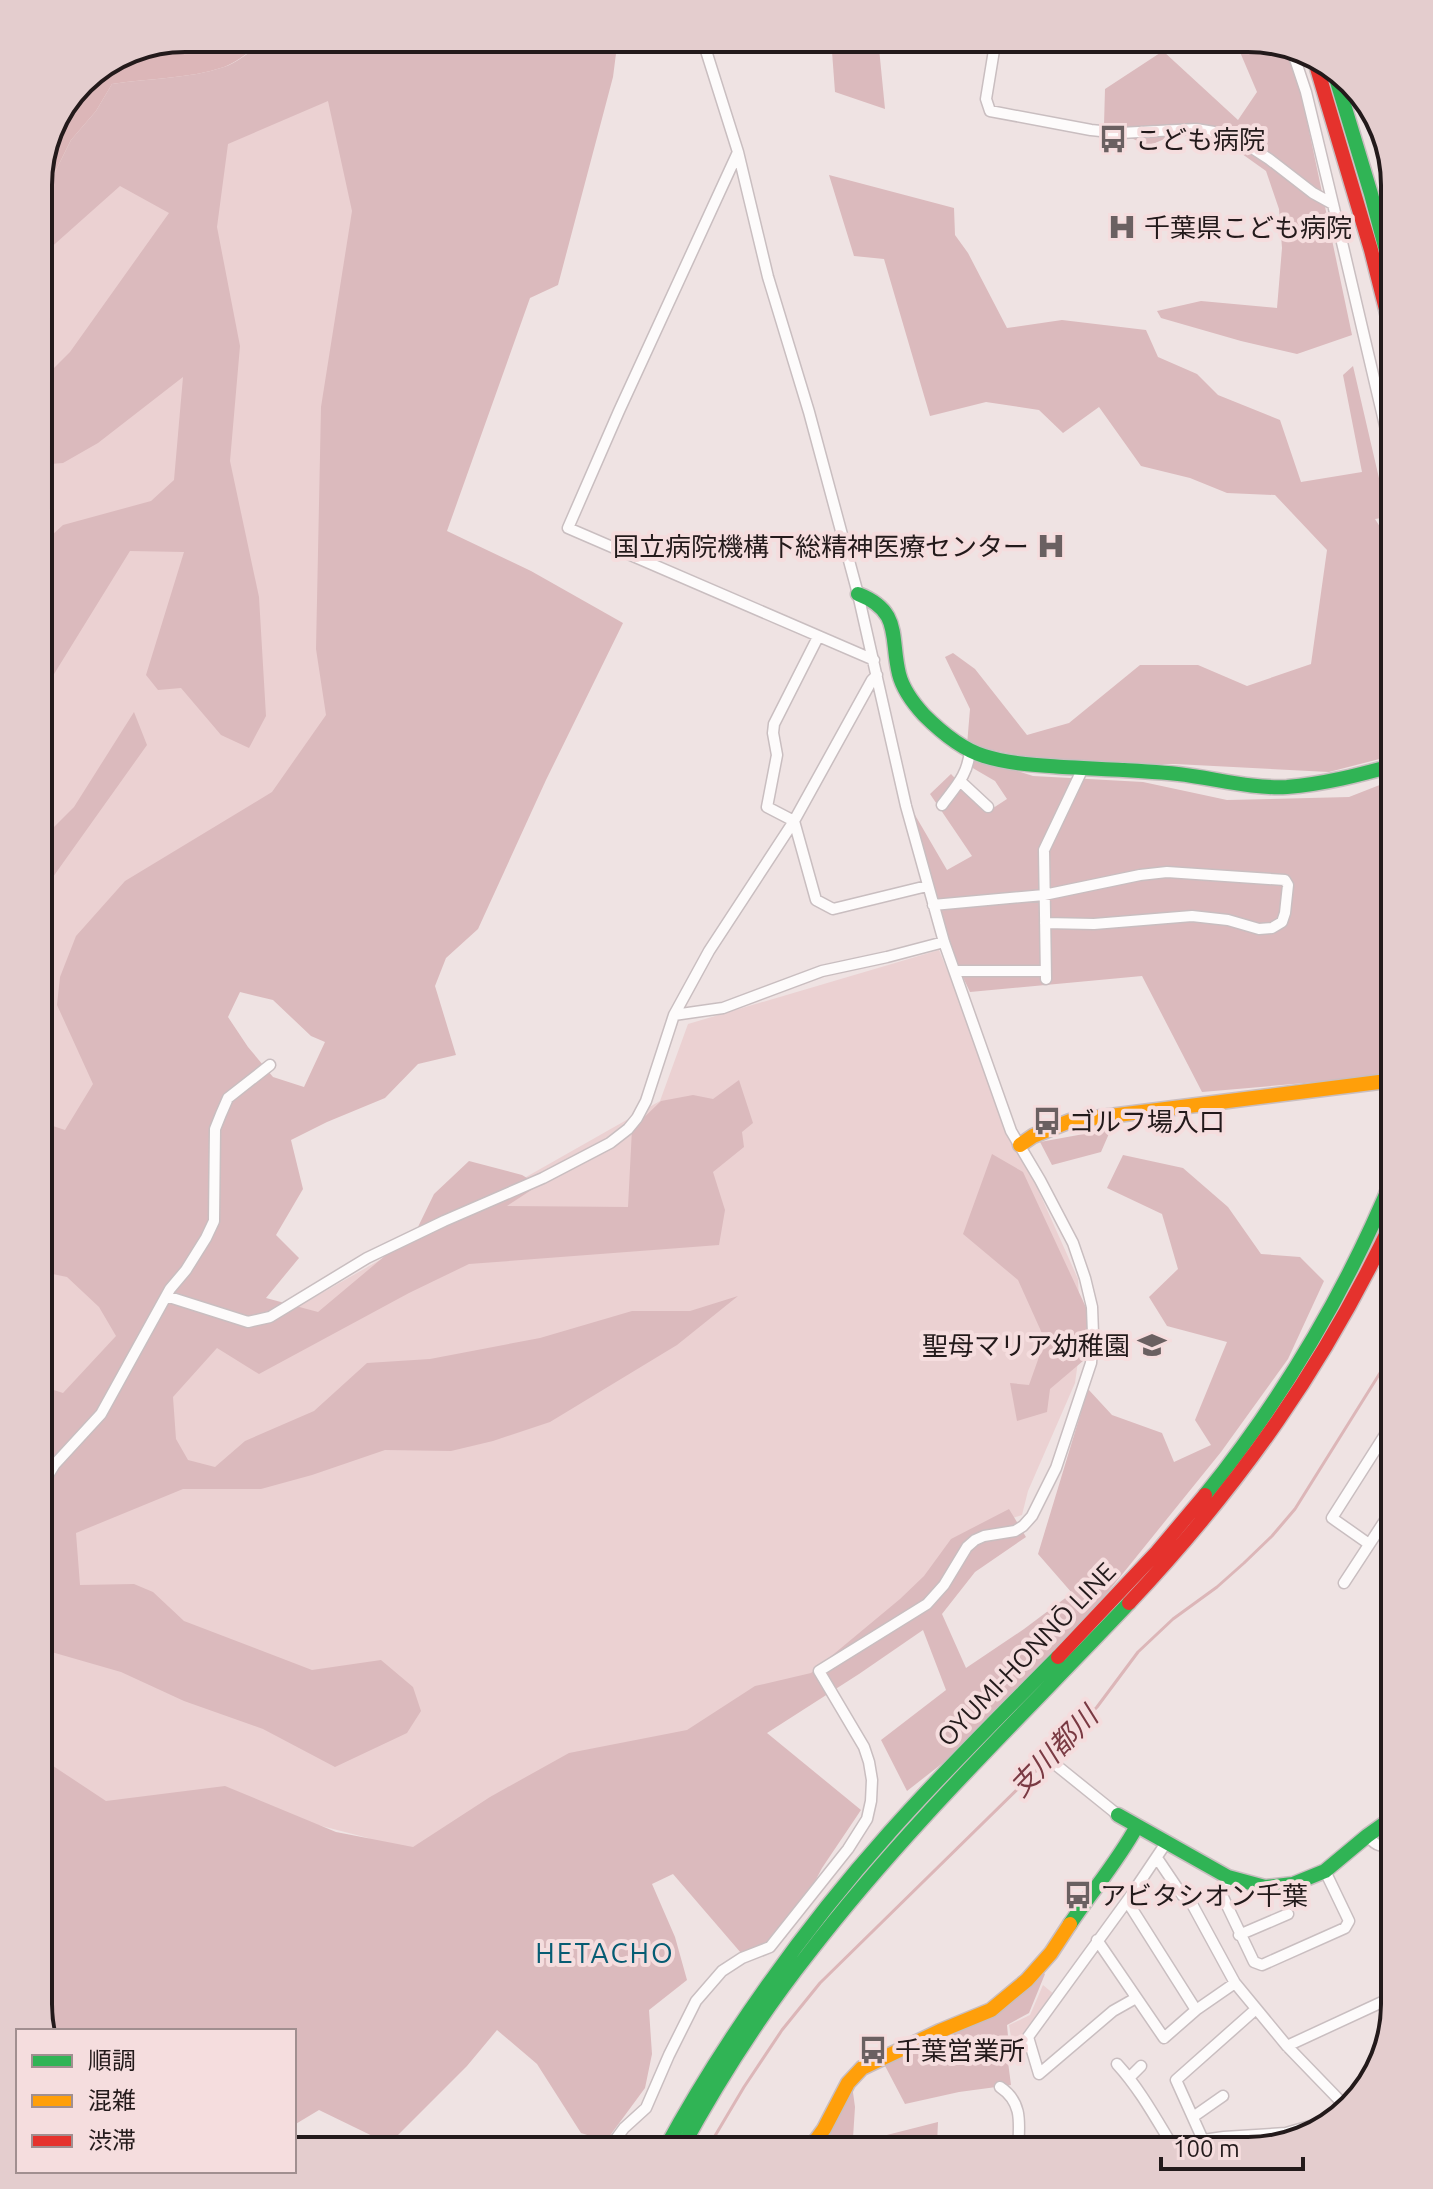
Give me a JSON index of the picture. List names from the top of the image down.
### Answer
{
  "streets": {
    "main road": ["OYUMI-HONNŌ LINE"]
  },
  "districts": ["HETACHO"],
  "water": ["支川都川"],
  "places": {
    "bus stop": [
      "こども病院",
      "ゴルフ場入口",
      "アビタシオン千葉",
      "千葉営業所"
    ],
    "hospital": ["千葉県こども病院", "国立病院機構下総精神医療センター"],
    "school or university": ["聖母マリア幼稚園"]
  },
  "legend": ["順調", "混雑", "渋滞"],
  "scale_bar": "100 m"
}
